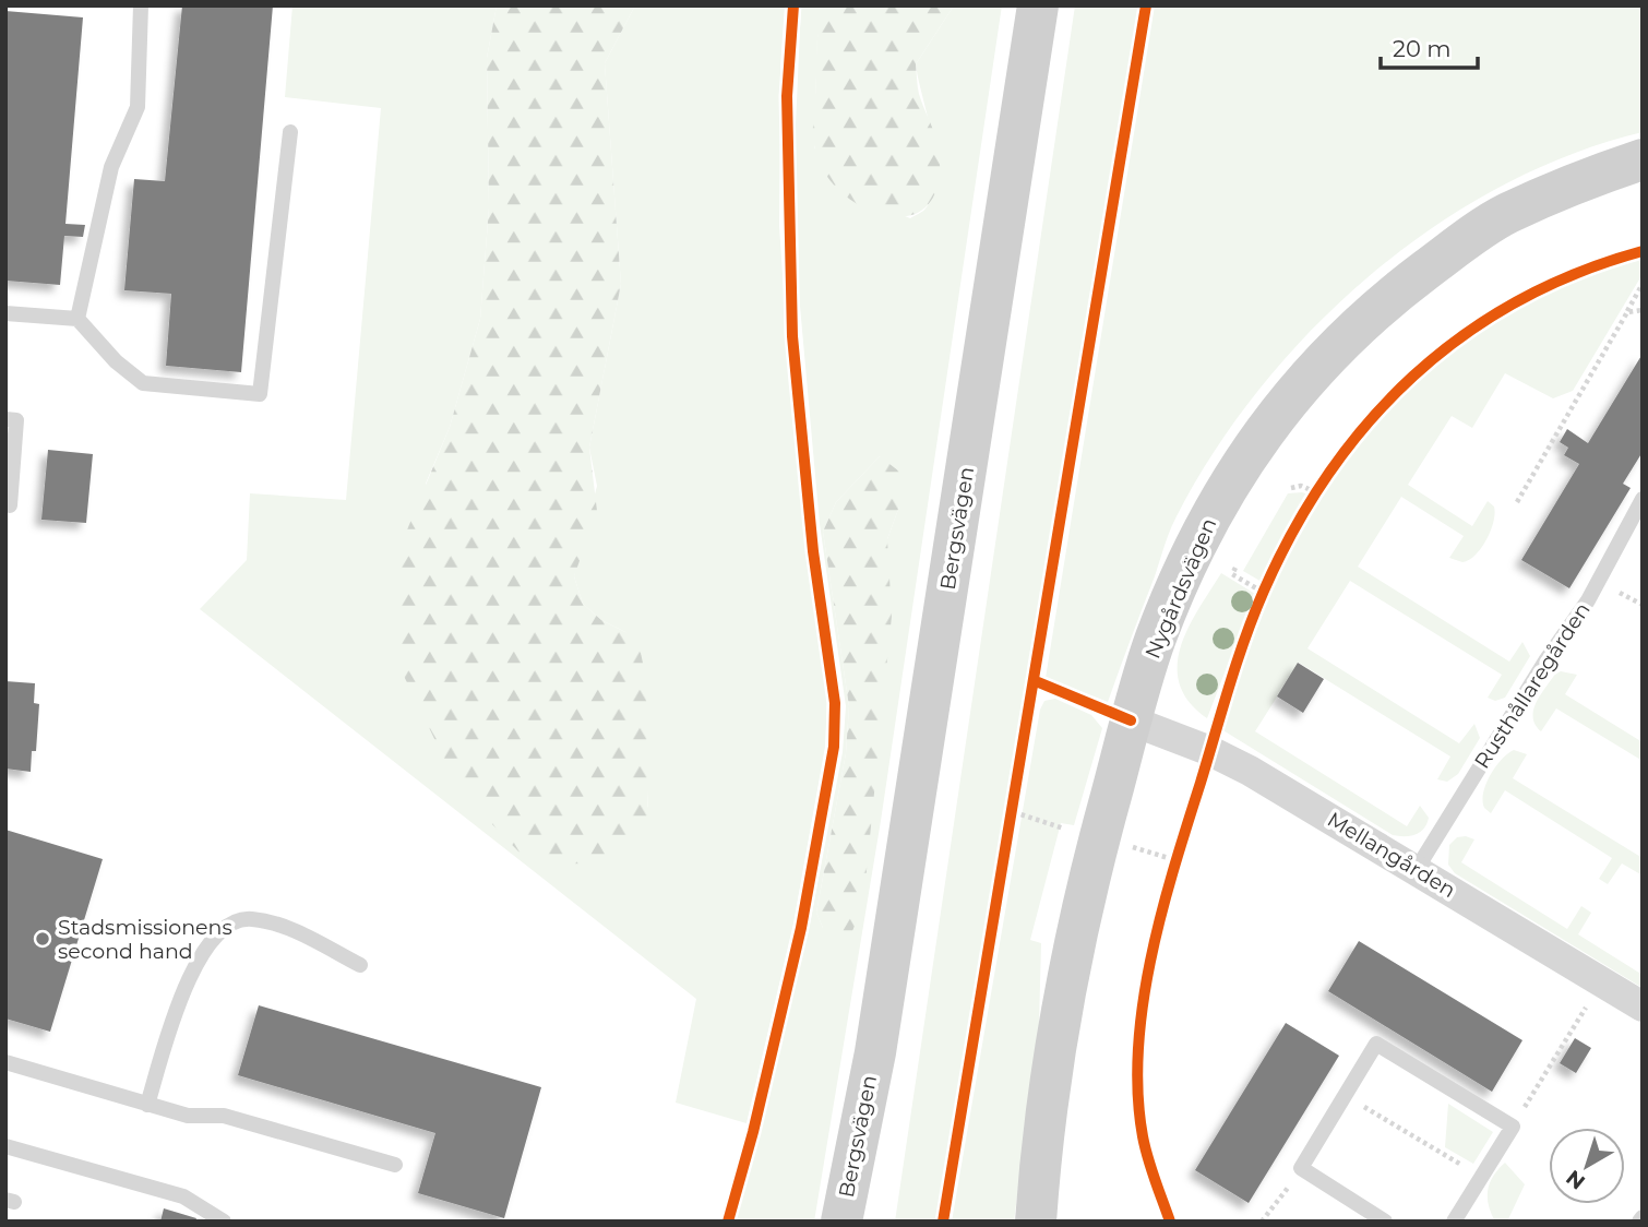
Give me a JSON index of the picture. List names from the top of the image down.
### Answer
{
  "streets": {
    "main road": ["Bergsvägen", "Nygårdsvägen"],
    "street": ["Mellangården"],
    "lane": ["Rusthållaregården"]
  },
  "crossings": [
    ["Nygårdsvägen", "Mellangården"],
    ["Rusthållaregården", "Mellangården"]
  ],
  "places": ["Stadsmissionens second hand"],
  "scale_bar": "20 m",
  "north": "bottom left"
}
